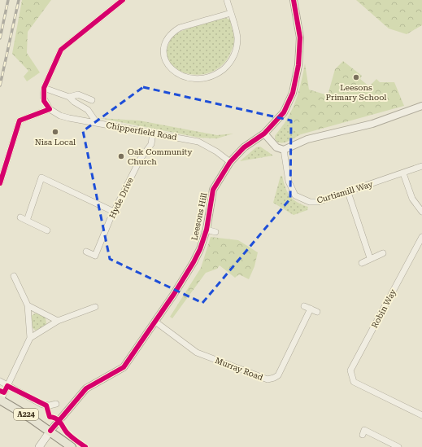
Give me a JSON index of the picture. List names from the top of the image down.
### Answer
{
  "streets": {
    "main road": ["A224"],
    "street": [
      "Chipperfield Road",
      "Curtismill Way",
      "Hyde Drive",
      "Leesons Hill",
      "Robin Way",
      "Murray Road"
    ]
  },
  "crossings": [
    ["Chipperfield Road", "Hyde Drive"],
    ["Chipperfield Road", "Leesons Hill"],
    ["Leesons Hill", "Murray Road"],
    ["Leesons Hill", "A224"]
  ],
  "places": ["Leesons Primary School", "Nisa Local", "Oak Community Church"]
}
